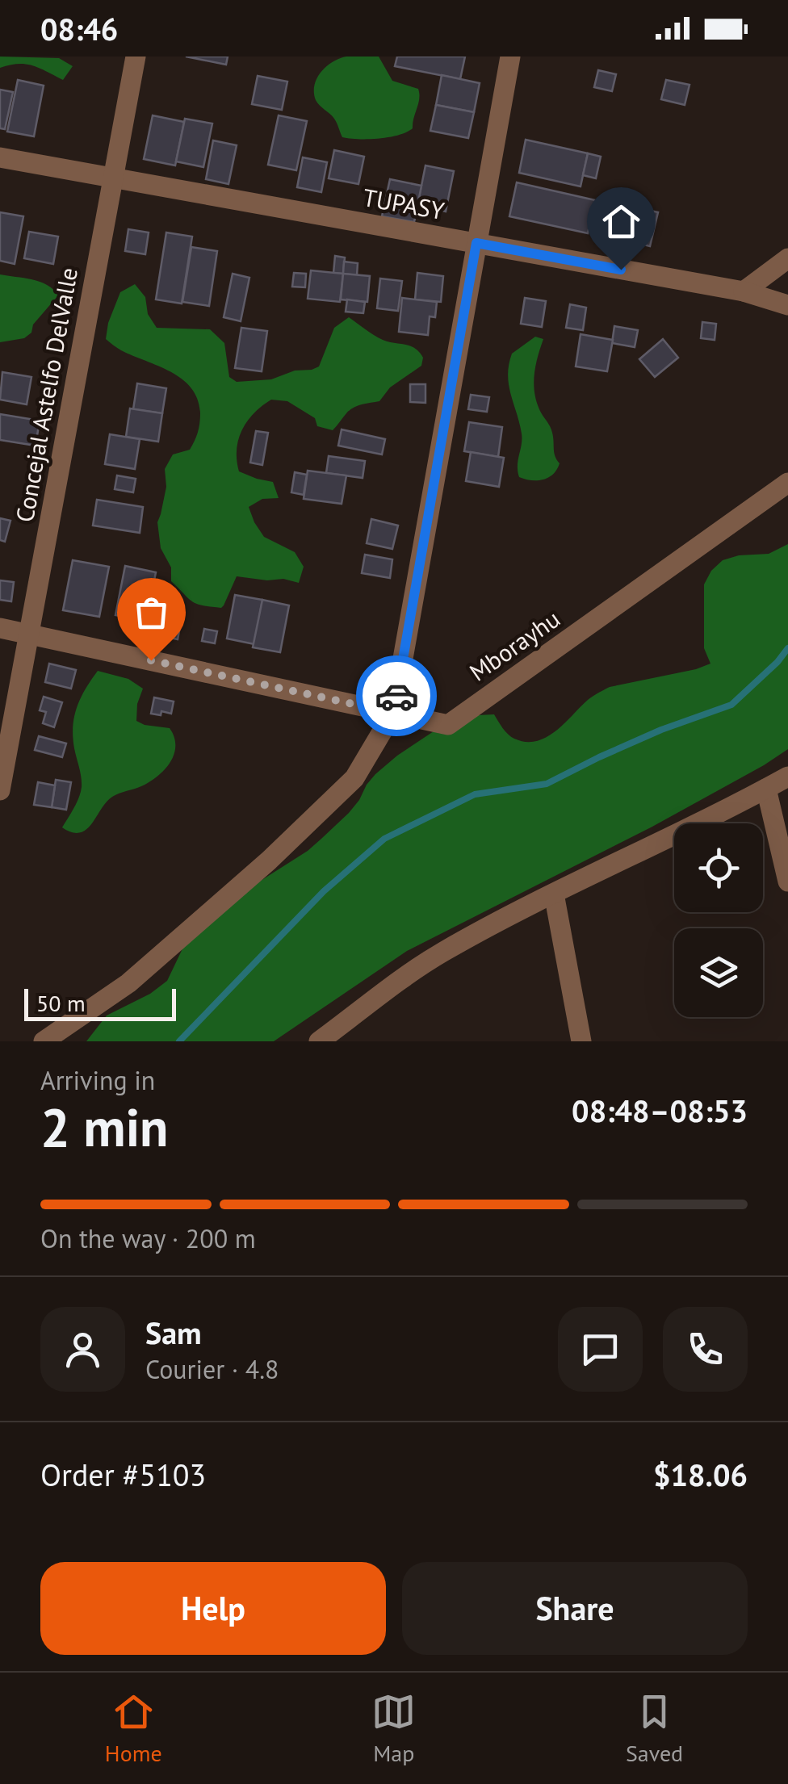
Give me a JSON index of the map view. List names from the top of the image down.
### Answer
{
  "streets": {
    "street": ["TUPASY", "Concejal Astelfo DelValle", "Mborayhu"]
  },
  "crossings": [
    ["TUPASY", "Concejal Astelfo DelValle"],
    ["Concejal Astelfo DelValle", "Mborayhu"]
  ],
  "scale_bar": "50 m",
  "page": {
    "status": "08:46",
    "scale": "50 m",
    "heading": ["2 min", "Arriving in", "08:48–08:53"],
    "panel": [
      "Sam",
      "Courier · 4.8",
      "Order #5103",
      "$18.06"
    ],
    "bar": "On the way · 200 m",
    "buttons": ["Help", "Share"],
    "tabs": ["Home", "Map", "Saved"]
  }
}
